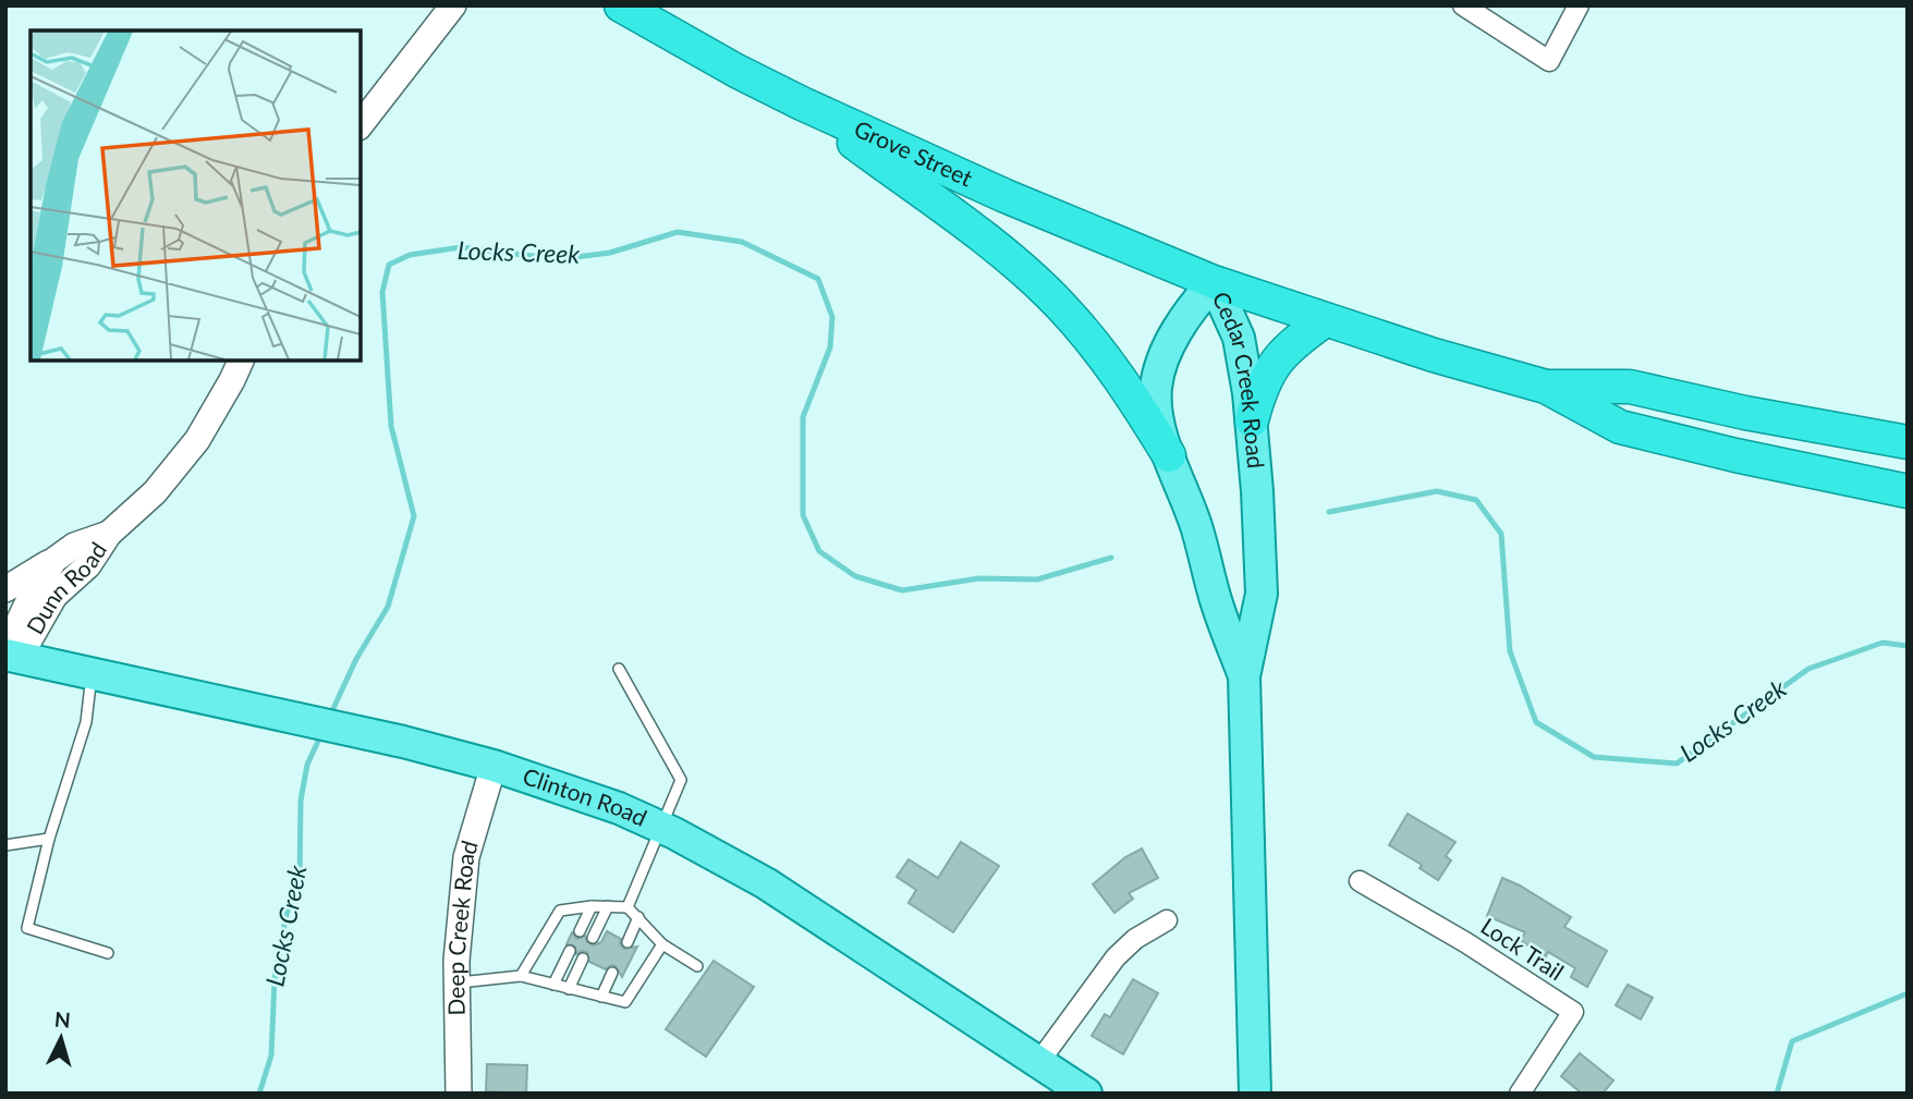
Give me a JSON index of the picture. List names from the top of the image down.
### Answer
{
  "streets": {
    "highway": ["Grove Street"],
    "main road": ["Cedar Creek Road", "Clinton Road"],
    "street": ["Dunn Road", "Deep Creek Road", "Lock Trail"]
  },
  "crossings": [
    ["Grove Street", "Cedar Creek Road"],
    ["Dunn Road", "Clinton Road"],
    ["Clinton Road", "Deep Creek Road"]
  ],
  "water": ["Locks Creek"],
  "north": "top"
}
